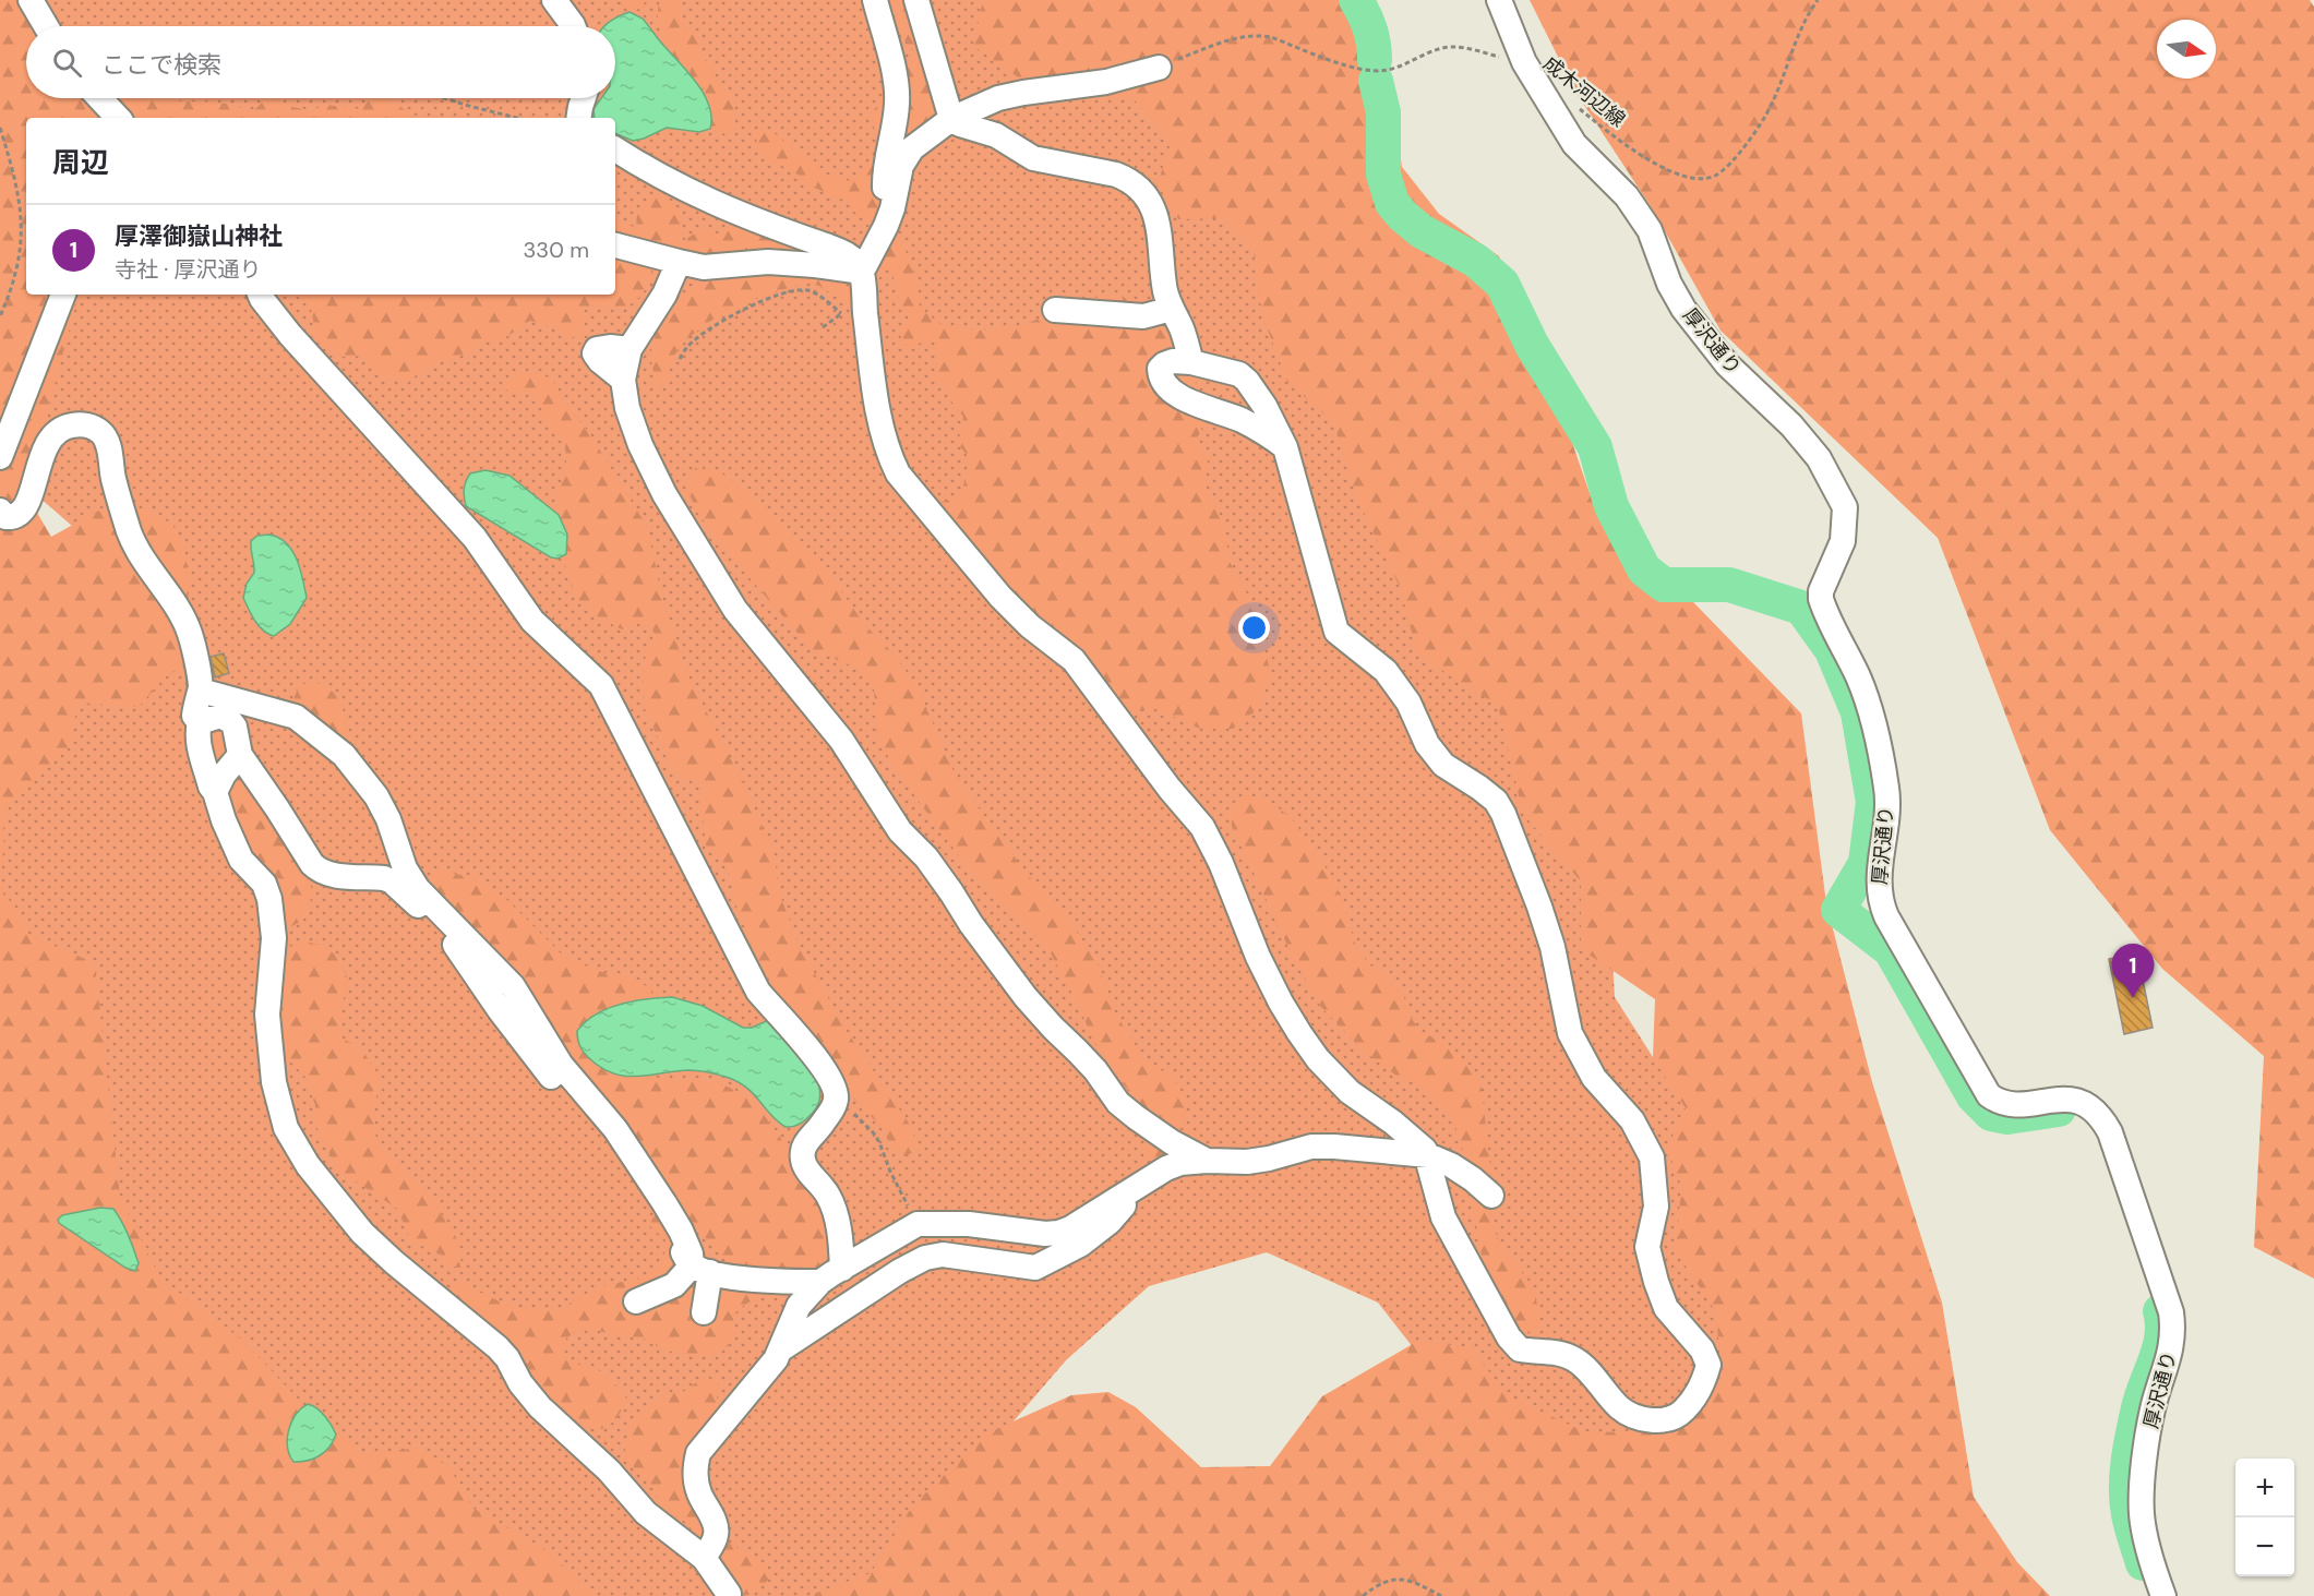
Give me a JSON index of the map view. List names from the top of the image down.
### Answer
{
  "streets": {
    "street": ["厚沢通り"],
    "path": ["成木河辺線"]
  },
  "crossings": [
    ["成木河辺線", "厚沢通り"]
  ],
  "north": "right",
  "page": {
    "search": "ここで検索",
    "heading": "周辺",
    "list": [
      {
        "mark": "1",
        "name": "厚澤御嶽山神社",
        "note": "寺社 · 厚沢通り",
        "value": "330 m"
      }
    ],
    "pins": "1",
    "map_buttons": ["+", "−"]
  }
}
